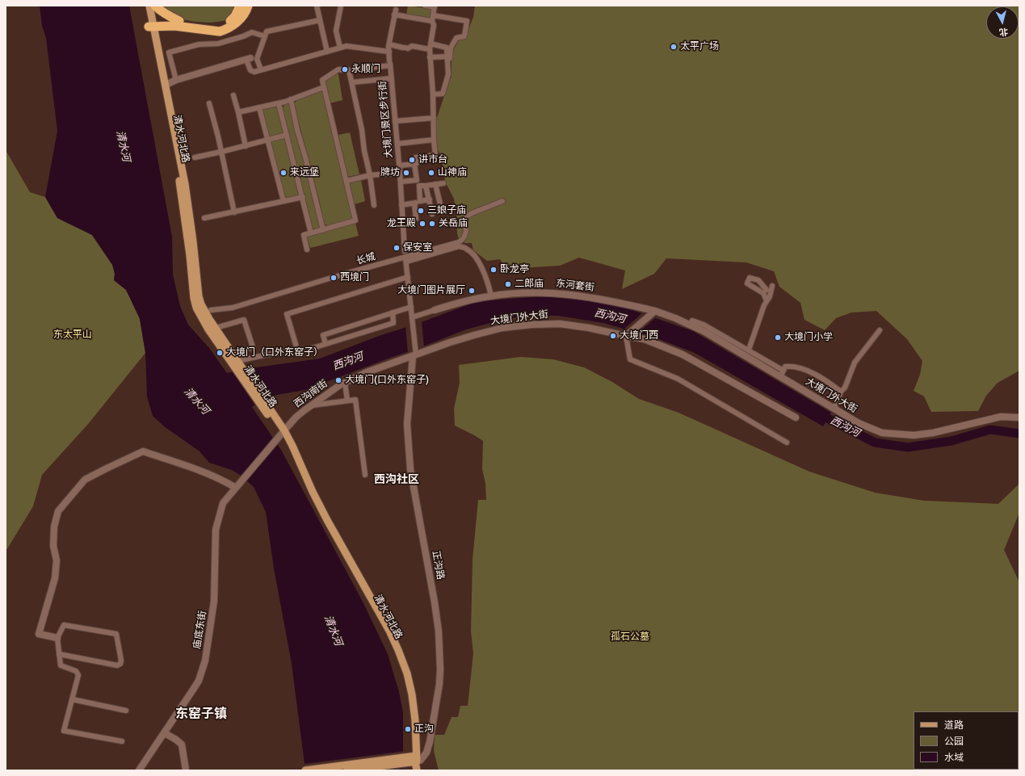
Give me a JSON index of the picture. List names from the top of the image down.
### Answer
{
  "streets": {
    "main road": ["清水河北路"],
    "street": [
      "大境门景区步行街",
      "长城",
      "东河套街",
      "大境门外大街",
      "西沟南街",
      "正沟路",
      "庙底东街"
    ]
  },
  "crossings": [
    ["清水河北路", "西沟南街"],
    ["清水河北路", "正沟路"],
    ["东河套街", "大境门外大街"],
    ["大境门外大街", "西沟南街"],
    ["大境门外大街", "正沟路"],
    ["西沟南街", "正沟路"],
    ["西沟南街", "庙底东街"]
  ],
  "districts": ["西沟社区", "东窑子镇"],
  "water": ["清水河", "西沟河"],
  "parks": ["东太平山", "孤石公墓"],
  "places": [
    "太平广场",
    "永顺门",
    "讲市台",
    "来远堡",
    "牌坊",
    "山神庙",
    "三娘子庙",
    "龙王殿",
    "关岳庙",
    "保安室",
    "卧龙亭",
    "西境门",
    "二郎庙",
    "大境门图片展厅",
    "大境门西",
    "大境门小学",
    "大境门（口外东窑子）",
    "大境门(口外东窑子)",
    "正沟"
  ],
  "legend": ["道路", "公园", "水域"],
  "north": "bottom"
}
